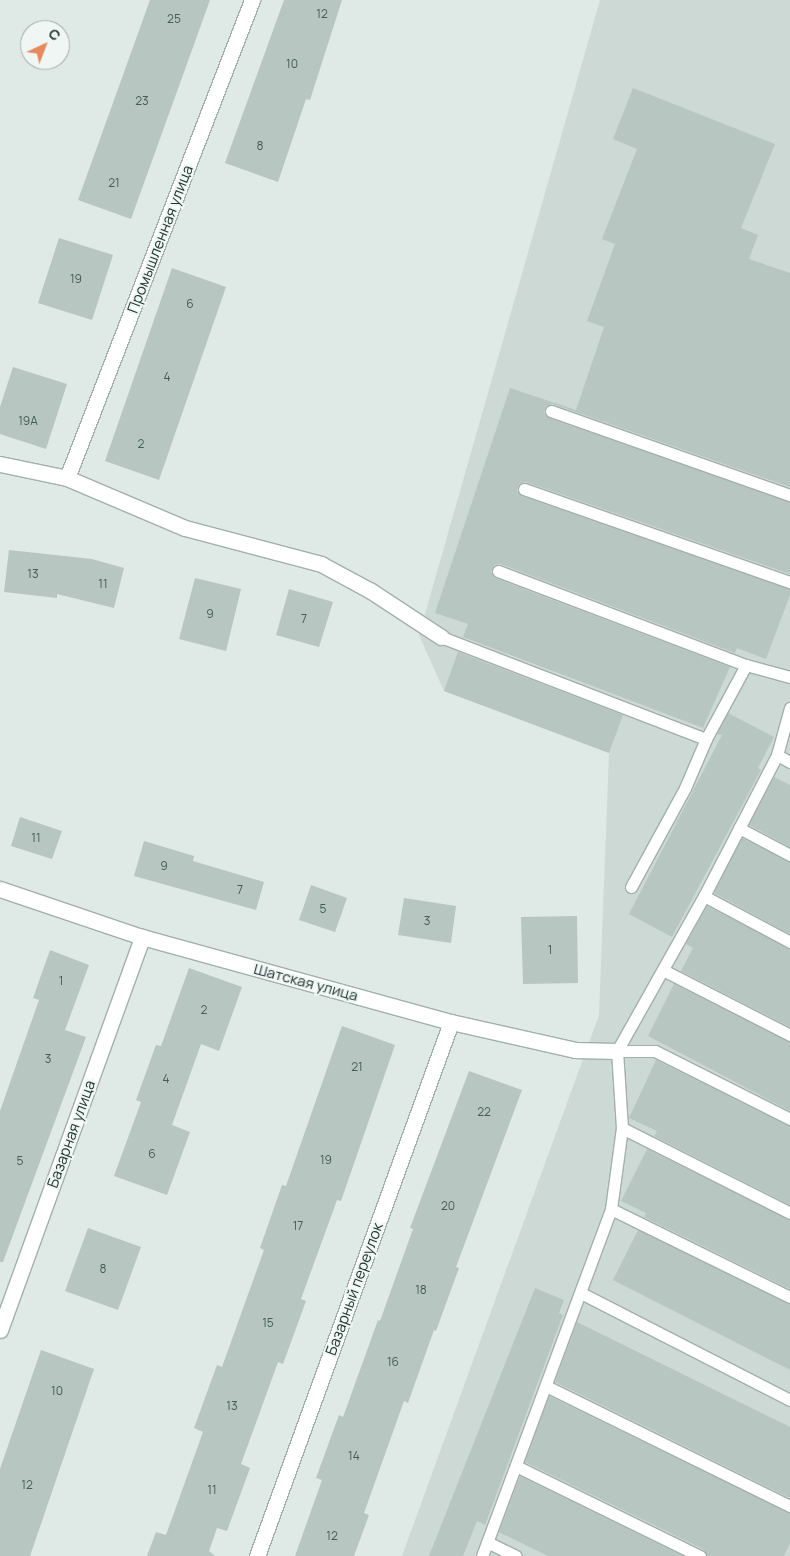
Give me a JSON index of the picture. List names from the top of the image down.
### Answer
{
  "streets": {
    "street": [
      "Промышленная улица",
      "Шатская улица",
      "Базарная улица",
      "Базарный переулок"
    ]
  },
  "crossings": [
    ["Шатская улица", "Базарная улица"],
    ["Шатская улица", "Базарный переулок"]
  ],
  "house_numbers": [
    "12",
    "25",
    "10",
    "23",
    "8",
    "21",
    "19",
    "6",
    "4",
    "19А",
    "2",
    "13",
    "11",
    "9",
    "7",
    "11",
    "9",
    "7",
    "5",
    "3",
    "1",
    "1",
    "2",
    "3",
    "21",
    "4",
    "22",
    "6",
    "19",
    "5",
    "20",
    "17",
    "8",
    "18",
    "15",
    "16",
    "10",
    "13",
    "14",
    "12",
    "11",
    "12"
  ],
  "north": "top right"
}
